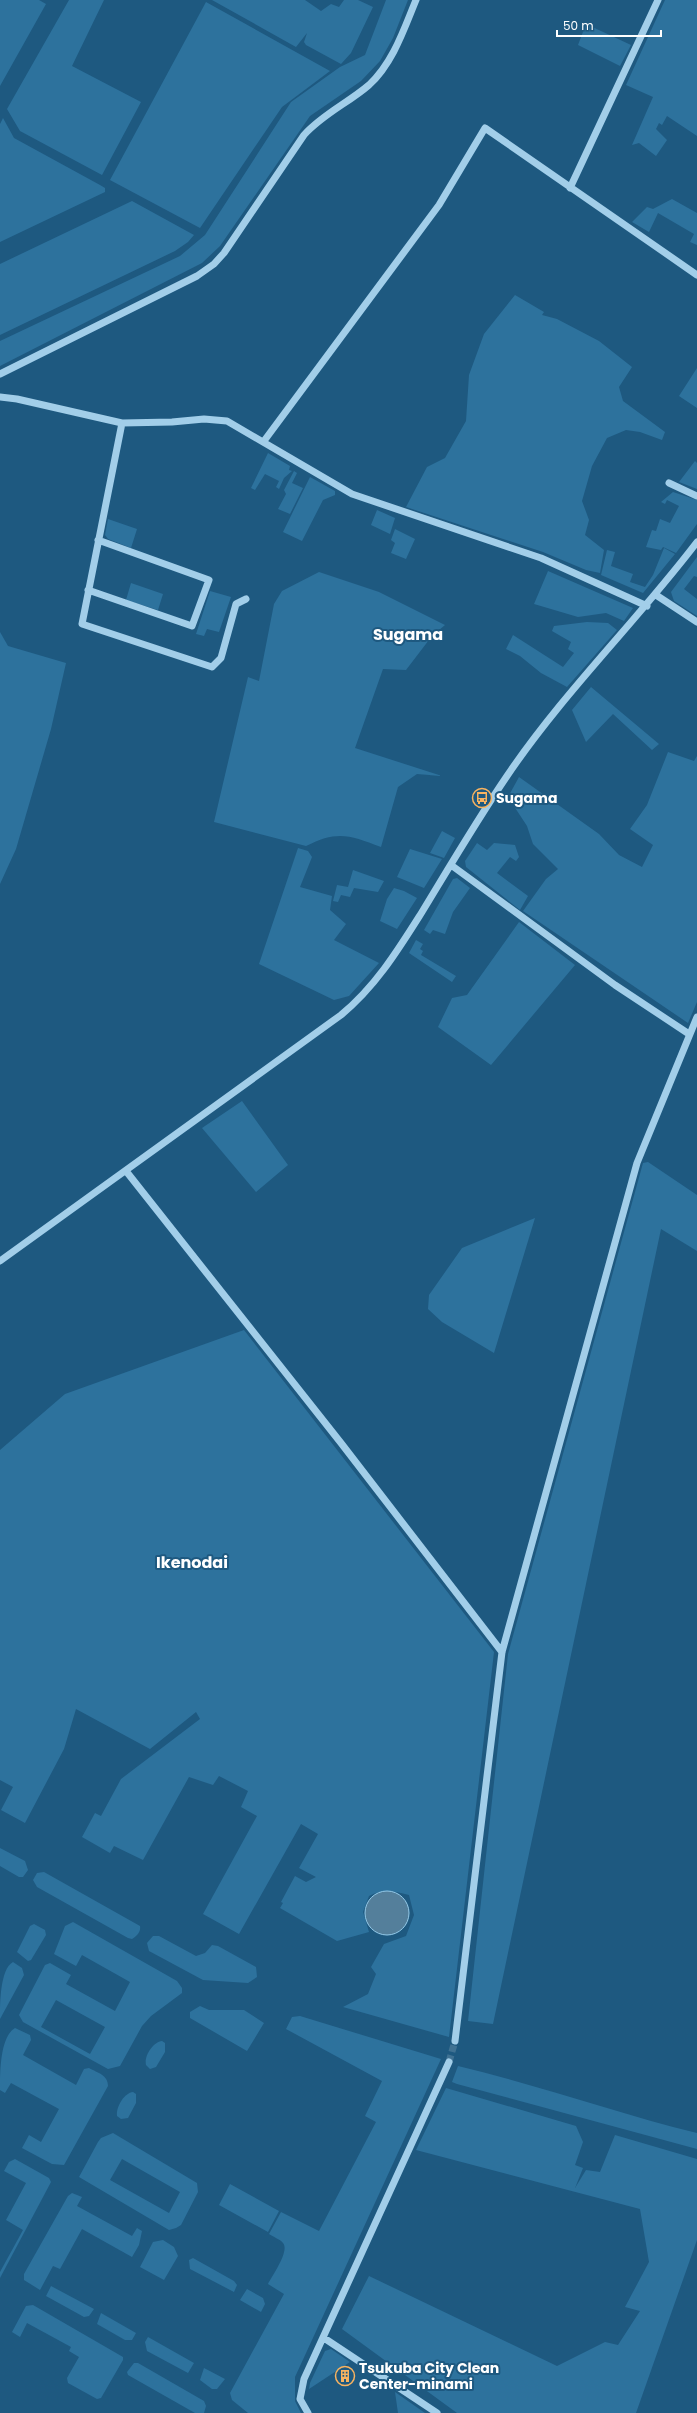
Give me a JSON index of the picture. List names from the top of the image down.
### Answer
{
  "districts": ["Sugama", "Ikenodai"],
  "places": {
    "bus stop": ["Sugama"],
    "building": ["Tsukuba City Clean Center-minami"]
  },
  "scale_bar": "50 m"
}
